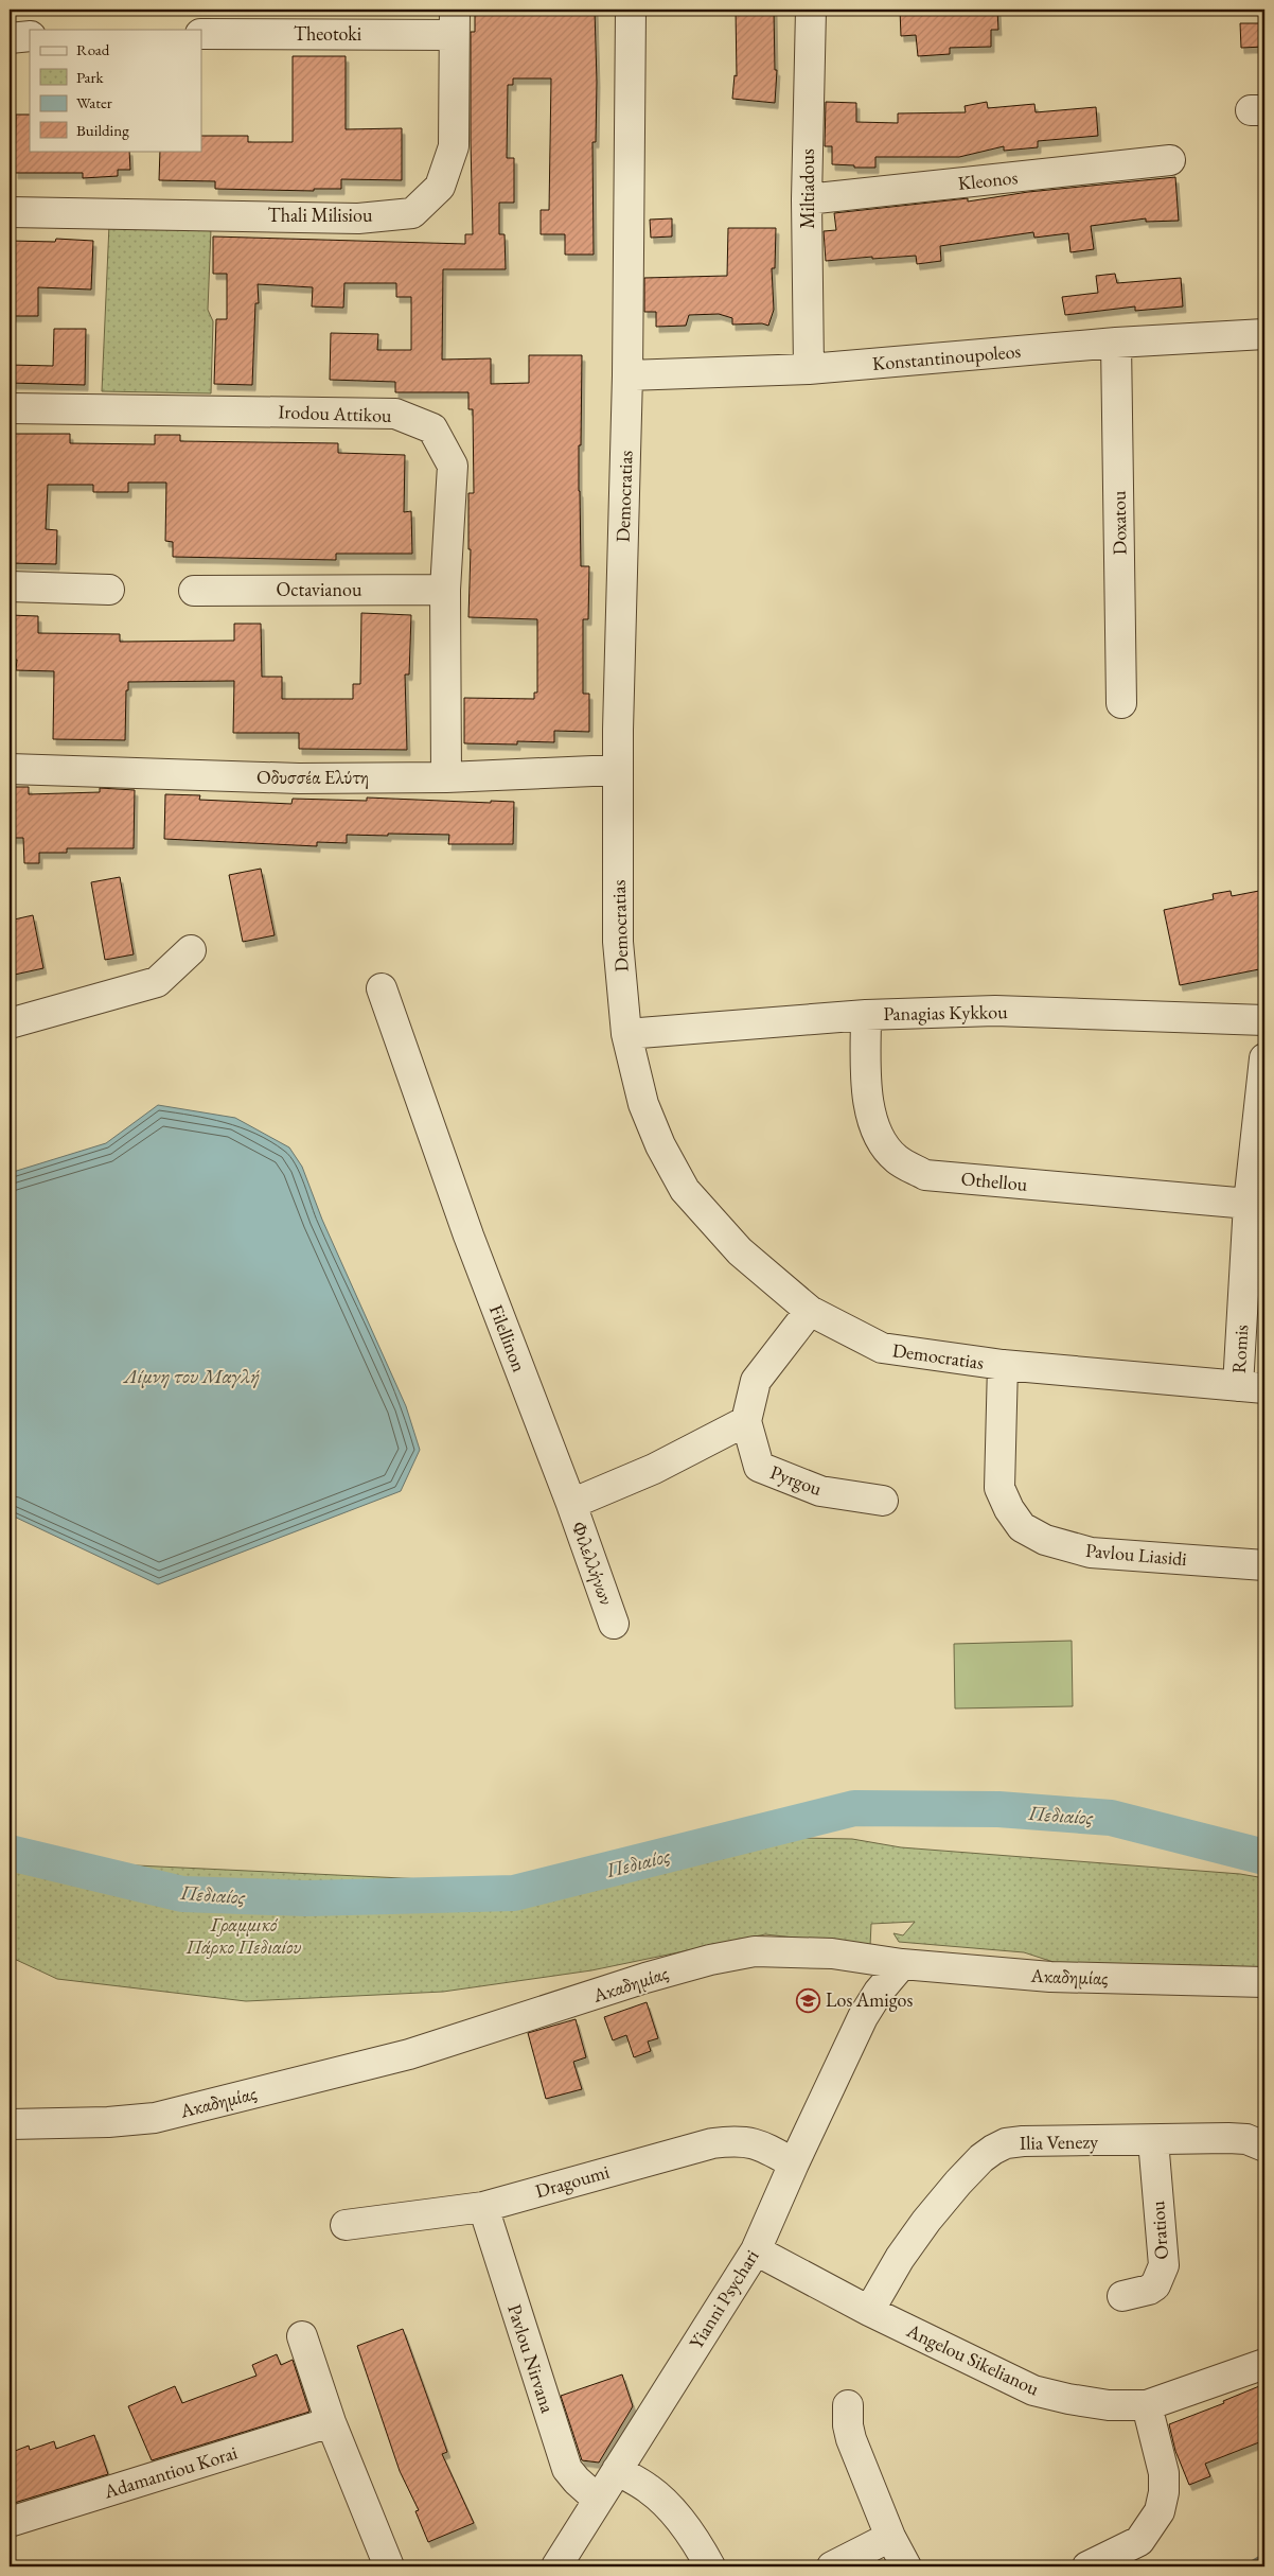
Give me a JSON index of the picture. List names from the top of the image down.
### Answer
{
  "streets": {
    "street": [
      "Theotoki",
      "Kleonos",
      "Miltiadous",
      "Thali Milisiou",
      "Konstantinoupoleos",
      "Irodou Attikou",
      "Democratias",
      "Doxatou",
      "Octavianou",
      "Οδυσσέα Ελύτη",
      "Panagias Kykkou",
      "Othellou",
      "Filellinon",
      "Romis",
      "Pyrgou",
      "Pavlou Liasidi",
      "Φιλελλήνων",
      "Ακαδημίας",
      "Ilia Venezy",
      "Dragoumi",
      "Oratiou",
      "Yianni Psychari",
      "Pavlou Nirvana",
      "Angelou Sikelianou",
      "Adamantiou Korai"
    ]
  },
  "crossings": [
    ["Theotoki", "Thali Milisiou"],
    ["Kleonos", "Miltiadous"],
    ["Miltiadous", "Konstantinoupoleos"],
    ["Konstantinoupoleos", "Democratias"],
    ["Konstantinoupoleos", "Doxatou"],
    ["Irodou Attikou", "Octavianou"],
    ["Irodou Attikou", "Οδυσσέα Ελύτη"],
    ["Democratias", "Οδυσσέα Ελύτη"],
    ["Democratias", "Panagias Kykkou"],
    ["Democratias", "Romis"],
    ["Democratias", "Pyrgou"],
    ["Democratias", "Pavlou Liasidi"],
    ["Panagias Kykkou", "Othellou"],
    ["Othellou", "Romis"],
    ["Filellinon", "Φιλελλήνων"],
    ["Ακαδημίας", "Yianni Psychari"],
    ["Ilia Venezy", "Oratiou"],
    ["Ilia Venezy", "Angelou Sikelianou"],
    ["Dragoumi", "Yianni Psychari"],
    ["Dragoumi", "Pavlou Nirvana"],
    ["Yianni Psychari", "Pavlou Nirvana"],
    ["Yianni Psychari", "Angelou Sikelianou"]
  ],
  "water": ["Λίμνη του Μαγλή", "Πεδιαίος"],
  "parks": ["Γραμμικό Πάρκο Πεδιαίου"],
  "places": {
    "school or university": ["Los Amigos"]
  },
  "legend": [
    "Road",
    "Park",
    "Water",
    "Building"
  ]
}
